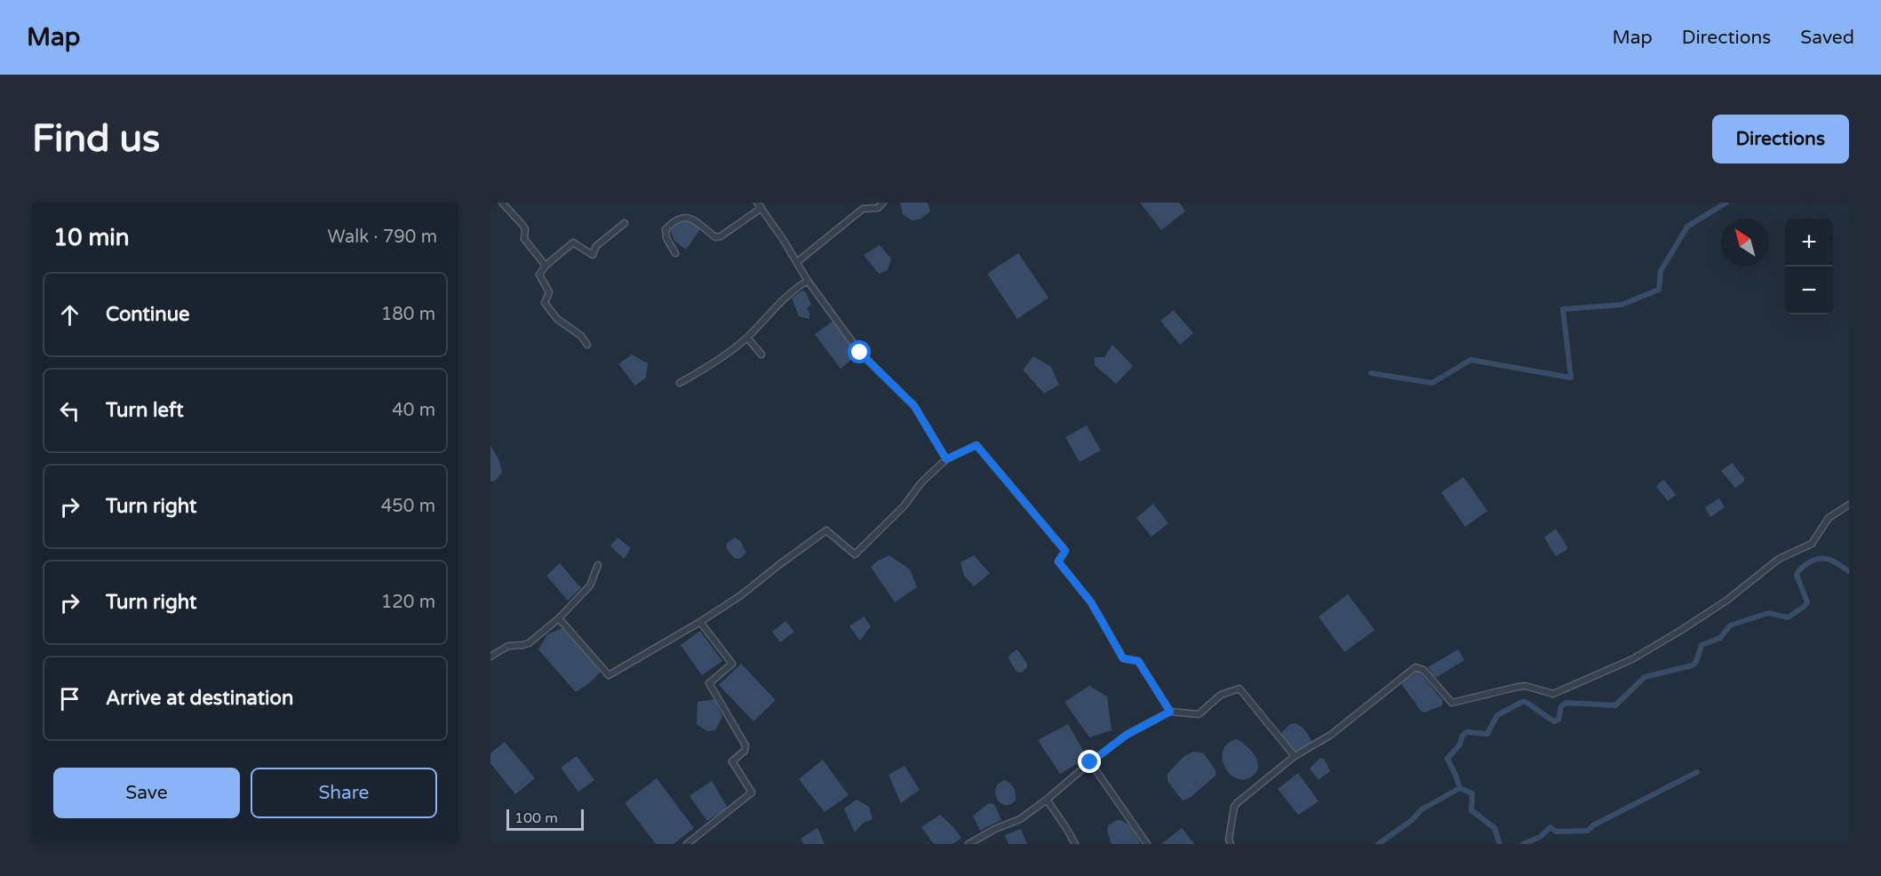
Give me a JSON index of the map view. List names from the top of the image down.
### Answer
{
  "scale_bar": "100 m",
  "north": "top left",
  "page": {
    "header": "Map",
    "nav": ["Map", "Directions", "Saved"],
    "buttons": [
      "Directions",
      ["Save", "Share"]
    ],
    "title": "Find us",
    "heading": ["10 min", "Walk · 790 m"],
    "map_buttons": ["+", "−"],
    "list": [
      ["Continue", "180 m"],
      ["Turn left", "40 m"],
      ["Turn right", "450 m"],
      ["Turn right", "120 m"],
      "Arrive at destination"
    ],
    "scale": "100 m"
  }
}
